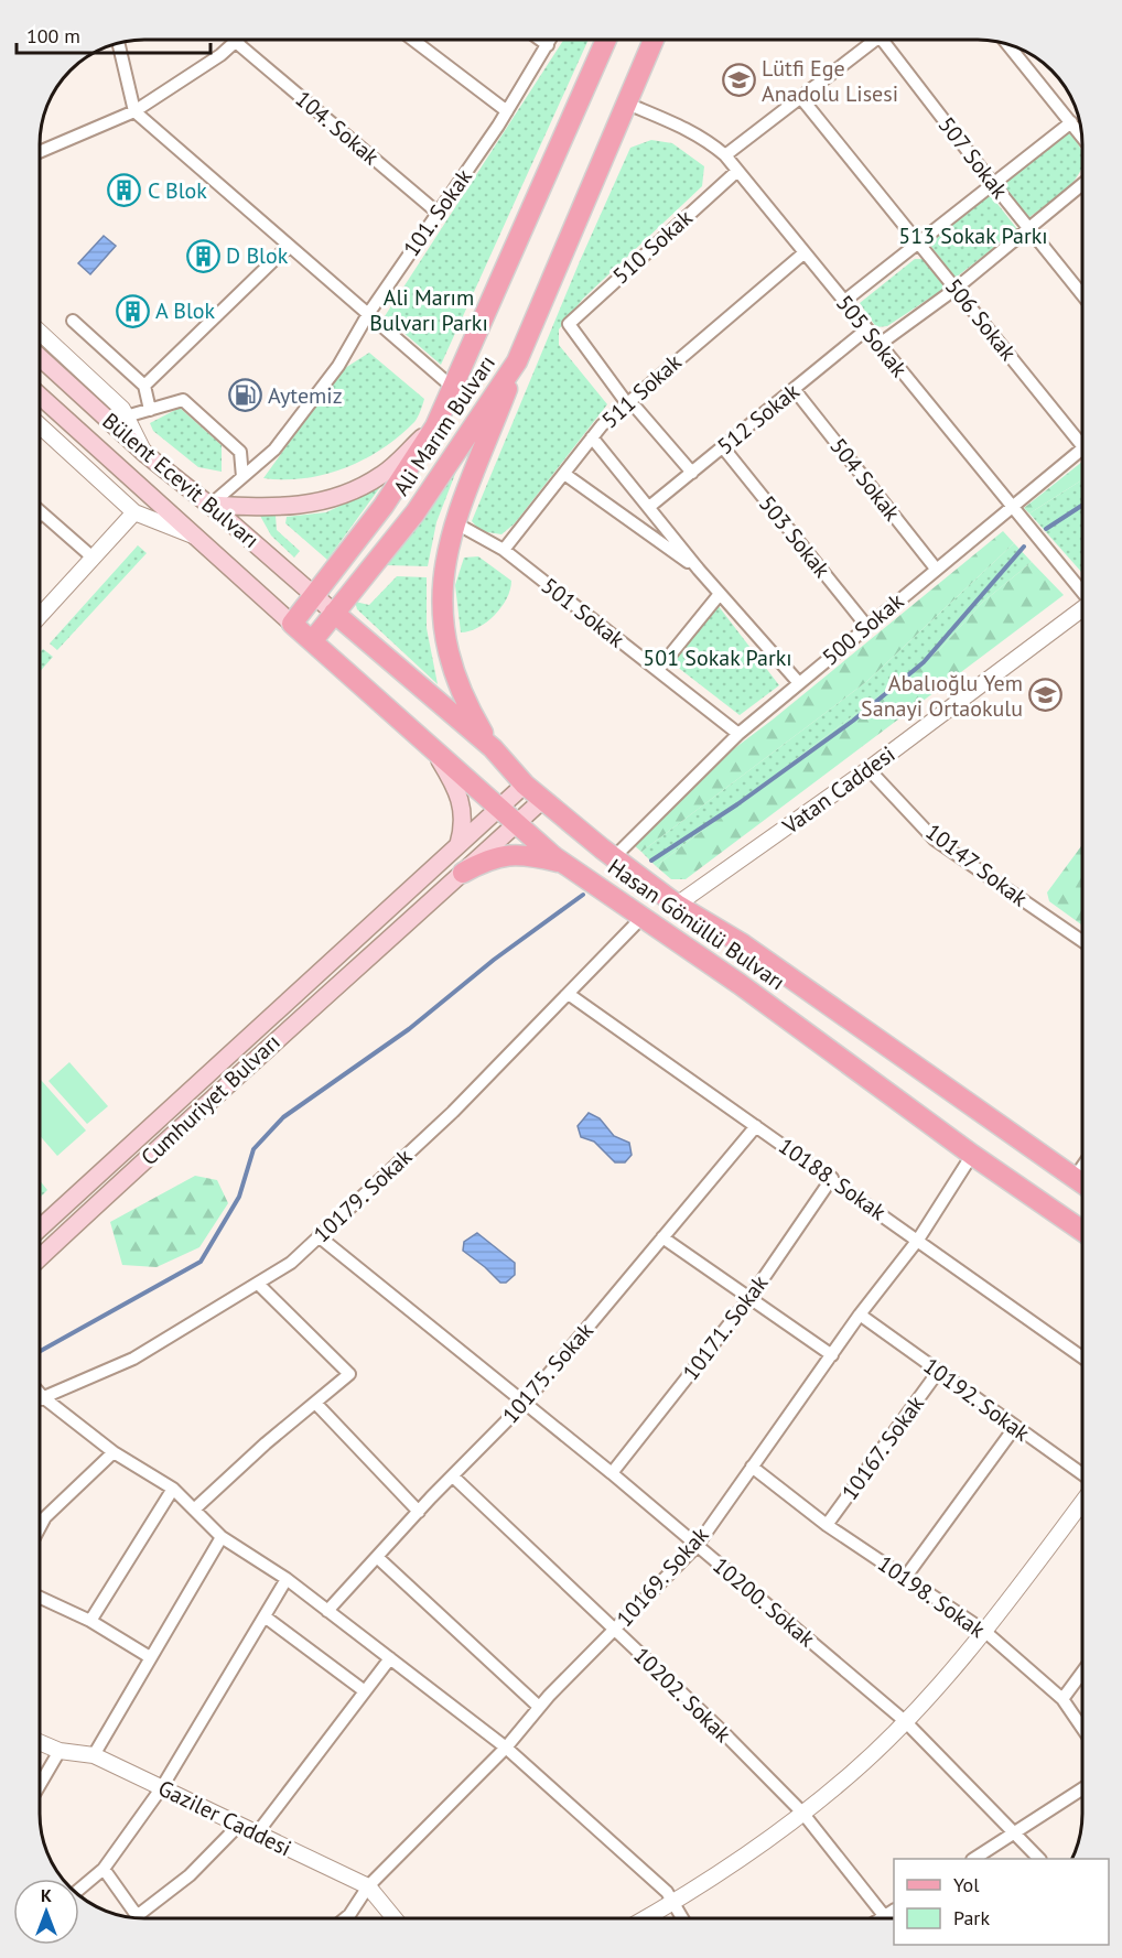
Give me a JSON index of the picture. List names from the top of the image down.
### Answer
{
  "streets": {
    "main road": [
      "Ali Marım Bulvarı",
      "Bülent Ecevit Bulvarı",
      "Hasan Gönüllü Bulvarı",
      "Cumhuriyet Bulvarı"
    ],
    "street": [
      "104. Sokak",
      "507 Sokak",
      "101. Sokak",
      "510 Sokak",
      "506 Sokak",
      "505 Sokak",
      "511 Sokak",
      "512 Sokak",
      "504 Sokak",
      "503 Sokak",
      "501 Sokak",
      "500 Sokak",
      "Vatan Caddesi",
      "10147 Sokak",
      "10188. Sokak",
      "10179. Sokak",
      "10171. Sokak",
      "10175. Sokak",
      "10192. Sokak",
      "10167. Sokak",
      "10169. Sokak",
      "10198. Sokak",
      "10200. Sokak",
      "10202. Sokak",
      "Gaziler Caddesi"
    ]
  },
  "crossings": [
    ["104. Sokak", "101. Sokak"],
    ["101. Sokak", "Bülent Ecevit Bulvarı"],
    ["510 Sokak", "505 Sokak"],
    ["510 Sokak", "511 Sokak"],
    ["505 Sokak", "511 Sokak"],
    ["505 Sokak", "512 Sokak"],
    ["505 Sokak", "Ali Marım Bulvarı"],
    ["505 Sokak", "500 Sokak"],
    ["511 Sokak", "501 Sokak"],
    ["512 Sokak", "504 Sokak"],
    ["512 Sokak", "503 Sokak"],
    ["Ali Marım Bulvarı", "Bülent Ecevit Bulvarı"],
    ["Ali Marım Bulvarı", "Hasan Gönüllü Bulvarı"],
    ["504 Sokak", "500 Sokak"],
    ["Bülent Ecevit Bulvarı", "Hasan Gönüllü Bulvarı"],
    ["503 Sokak", "500 Sokak"],
    ["501 Sokak", "500 Sokak"],
    ["500 Sokak", "Hasan Gönüllü Bulvarı"],
    ["Vatan Caddesi", "10147 Sokak"],
    ["Vatan Caddesi", "Hasan Gönüllü Bulvarı"],
    ["Hasan Gönüllü Bulvarı", "Cumhuriyet Bulvarı"],
    ["Hasan Gönüllü Bulvarı", "10179. Sokak"],
    ["Hasan Gönüllü Bulvarı", "10169. Sokak"],
    ["10188. Sokak", "10179. Sokak"],
    ["10188. Sokak", "10171. Sokak"],
    ["10188. Sokak", "10175. Sokak"],
    ["10188. Sokak", "10169. Sokak"],
    ["10179. Sokak", "10200. Sokak"],
    ["10171. Sokak", "10200. Sokak"],
    ["10175. Sokak", "10200. Sokak"],
    ["10175. Sokak", "10202. Sokak"],
    ["10192. Sokak", "10167. Sokak"],
    ["10192. Sokak", "10169. Sokak"],
    ["10167. Sokak", "10198. Sokak"],
    ["10169. Sokak", "10198. Sokak"],
    ["10169. Sokak", "10200. Sokak"],
    ["10169. Sokak", "10202. Sokak"],
    ["10169. Sokak", "Gaziler Caddesi"]
  ],
  "parks": ["513 Sokak Parkı", "Ali Marım Bulvarı Parkı", "501 Sokak Parkı"],
  "places": {
    "school or university": ["Lütfi Ege Anadolu Lisesi", "Abalıoğlu Yem Sanayi Ortaokulu"],
    "building": ["C Blok", "D Blok", "A Blok"],
    "fuel station": ["Aytemiz"]
  },
  "legend": ["Yol", "Park"],
  "scale_bar": "100 m",
  "north": "top"
}
